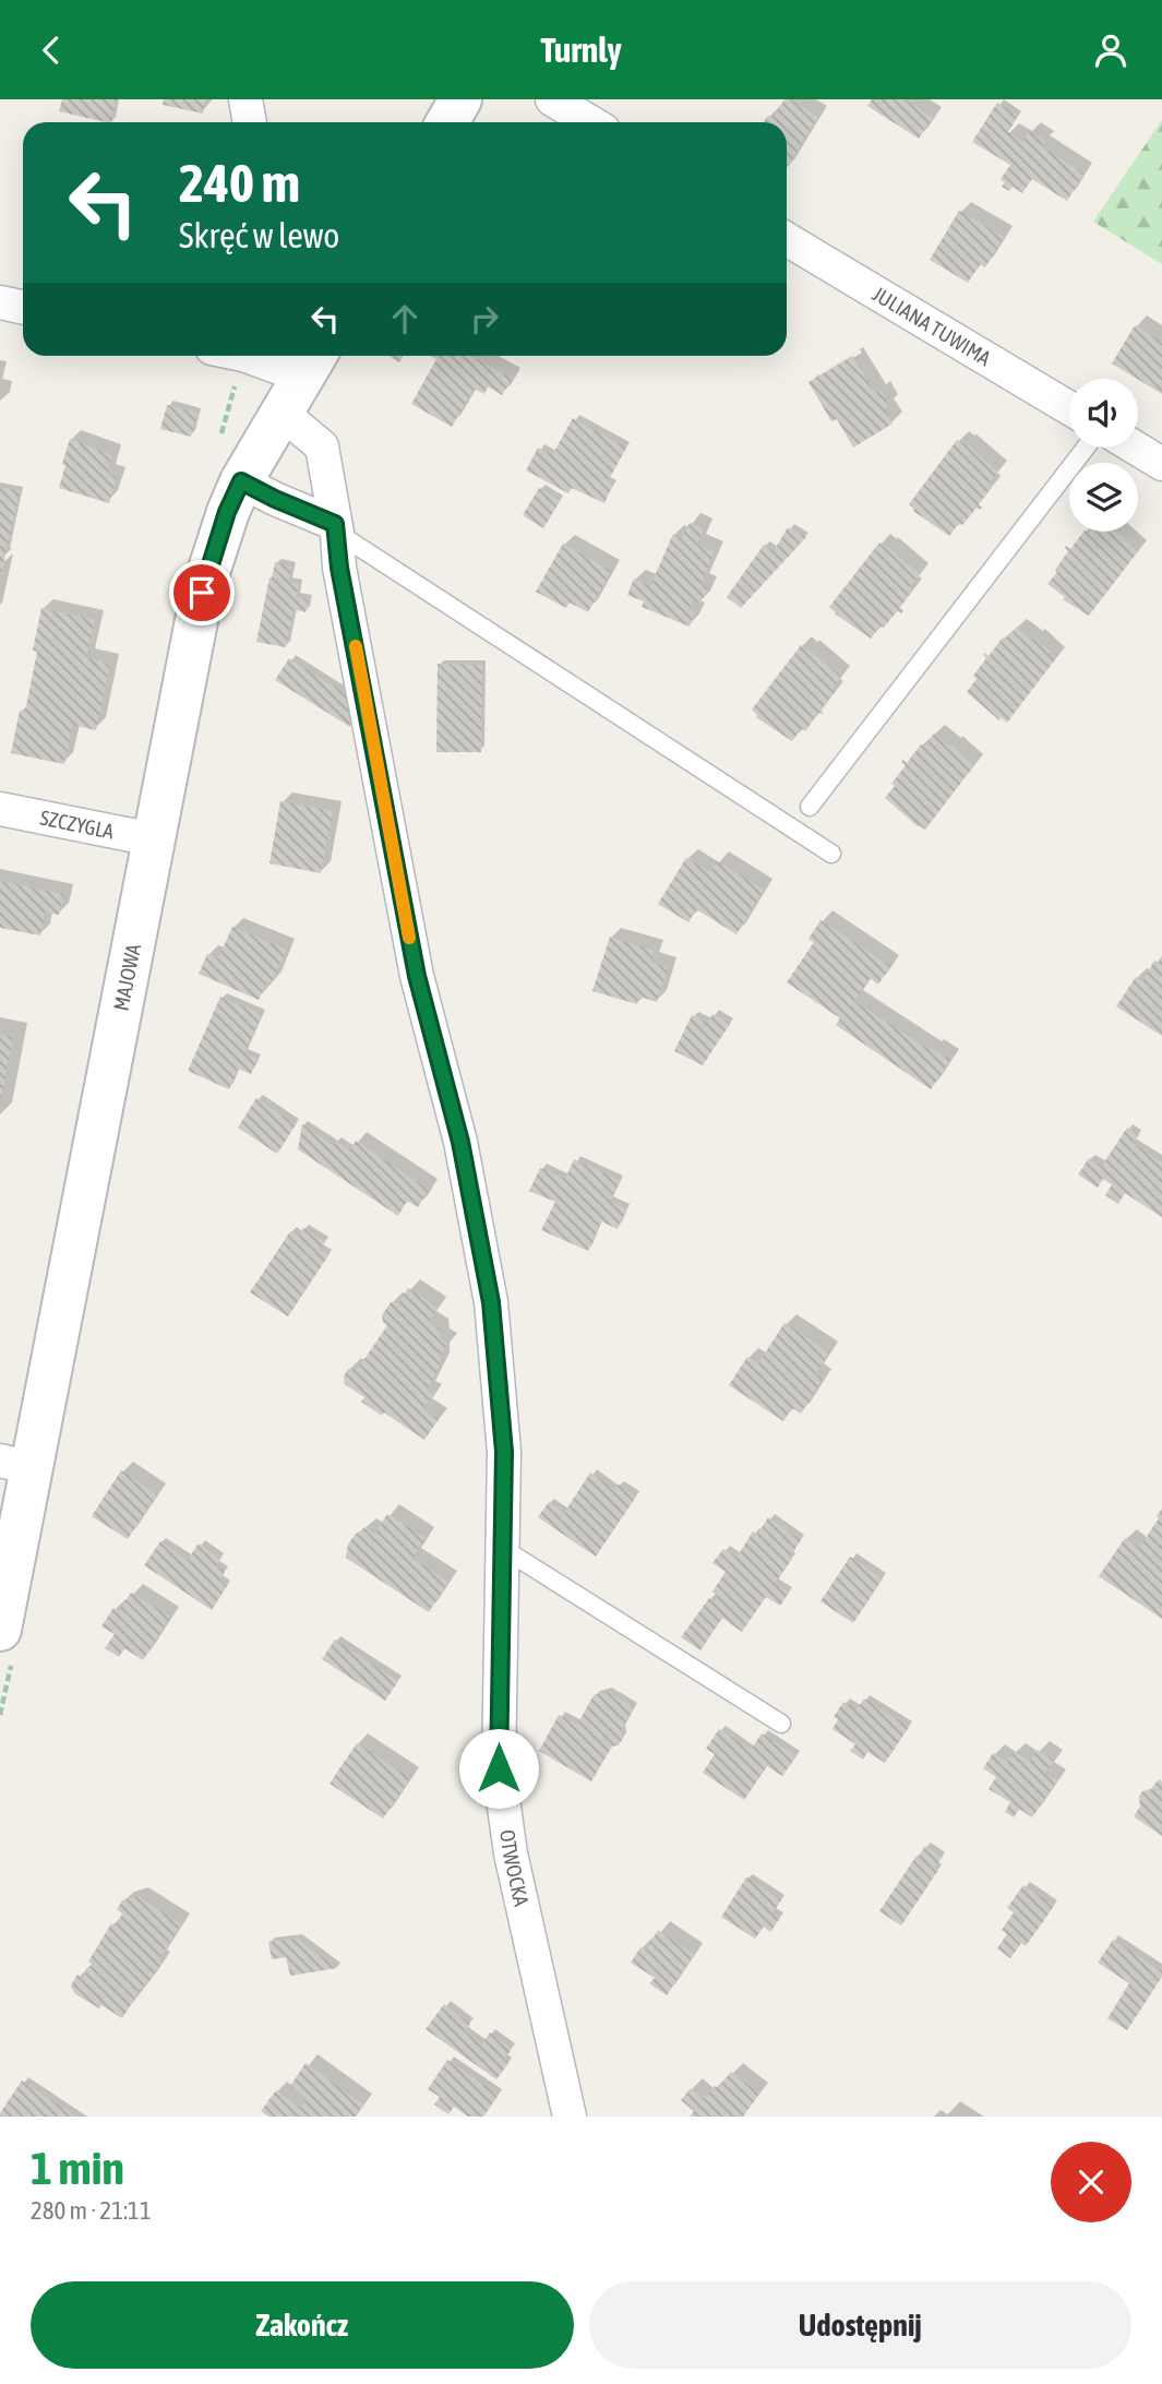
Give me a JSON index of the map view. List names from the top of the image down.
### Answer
{
  "streets": {
    "street": [
      "JULIANA TUWIMA",
      "SZCZYGLA",
      "MAJOWA",
      "OTWOCKA"
    ]
  },
  "crossings": [
    ["SZCZYGLA", "MAJOWA"],
    ["MAJOWA", "OTWOCKA"]
  ],
  "page": {
    "header": "Turnly",
    "turn": ["240 m", "Skręć w lewo"],
    "heading": ["1 min", "280 m · 21:11"],
    "buttons": ["Zakończ", "Udostępnij"]
  }
}
